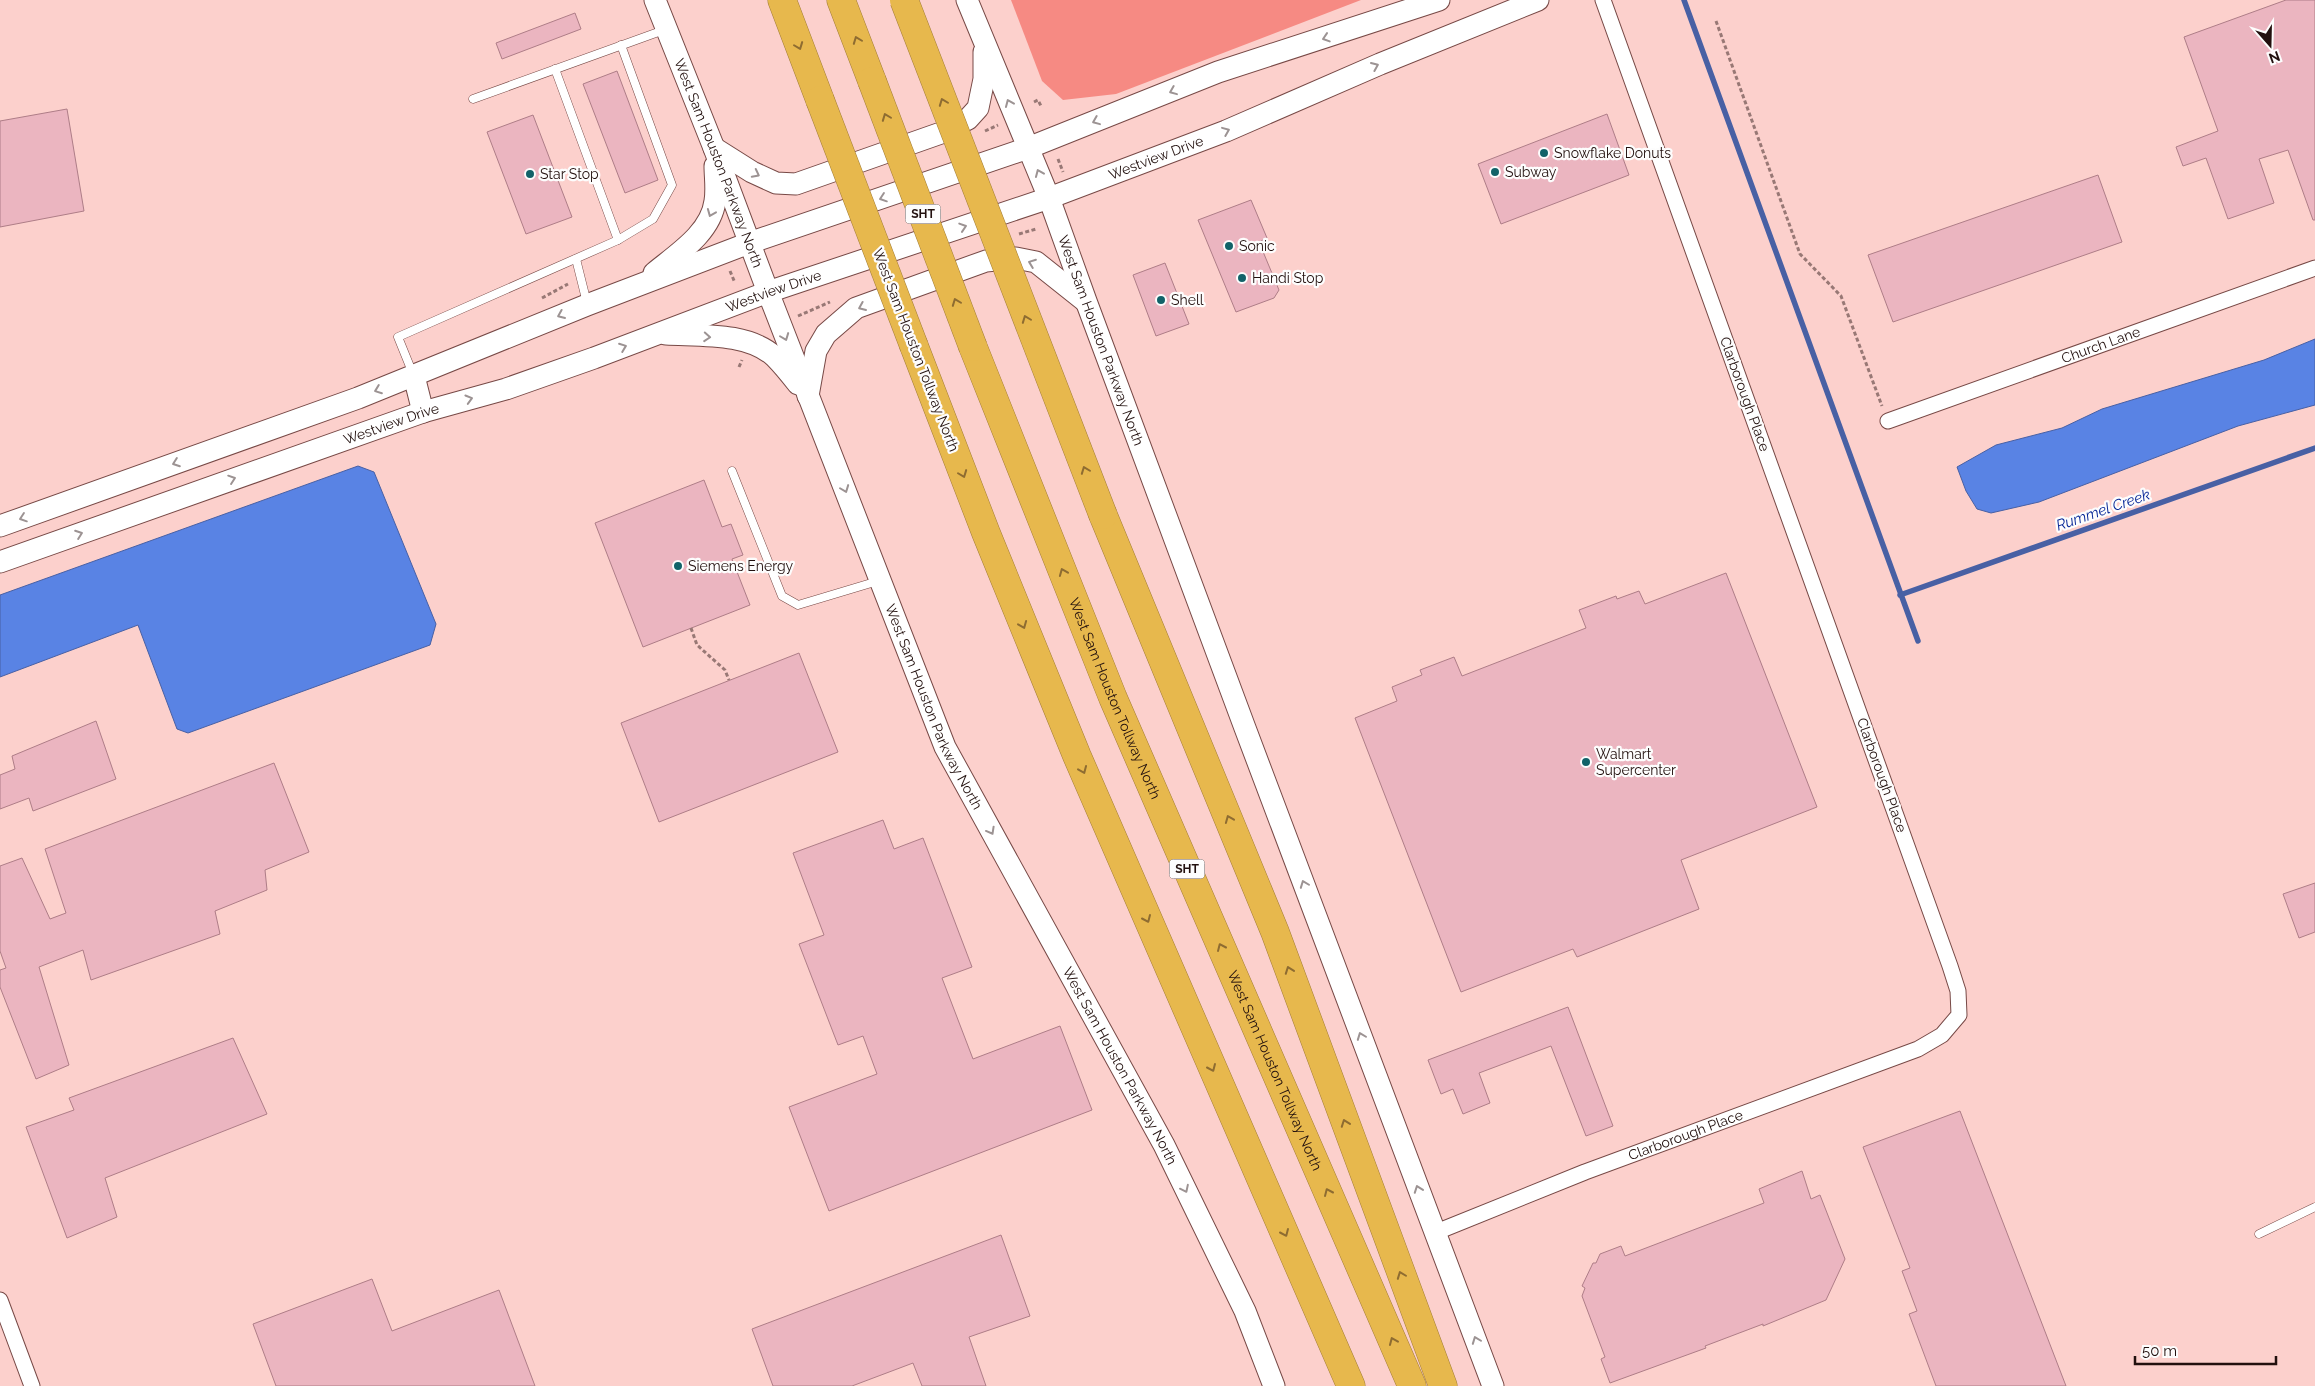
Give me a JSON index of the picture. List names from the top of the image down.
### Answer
{
  "streets": {
    "highway": ["SHT", "West Sam Houston Tollway North"],
    "main road": ["Westview Drive", "West Sam Houston Parkway North"],
    "street": ["Church Lane", "Clarborough Place"]
  },
  "crossings": [
    ["Westview Drive", "West Sam Houston Parkway North"],
    ["West Sam Houston Parkway North", "Clarborough Place"]
  ],
  "water": ["Rummel Creek"],
  "places": [
    "Snowflake Donuts",
    "Subway",
    "Star Stop",
    "Sonic",
    "Handi Stop",
    "Shell",
    "Siemens Energy",
    "Walmart Supercenter"
  ],
  "scale_bar": "50 m",
  "north": "bottom"
}
